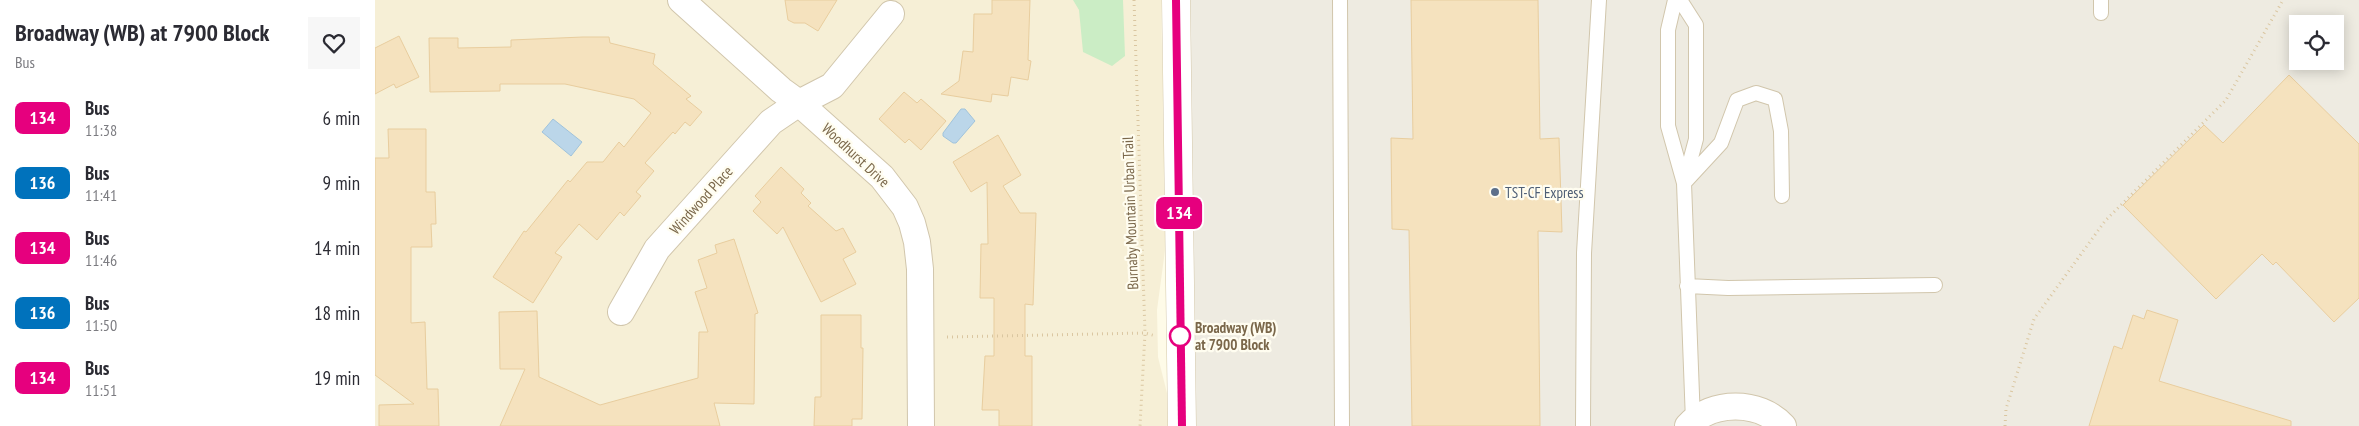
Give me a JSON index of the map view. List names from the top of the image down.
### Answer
{
  "streets": {
    "street": ["Woodhurst Drive", "Windwood Place"],
    "path": ["Burnaby Mountain Urban Trail"]
  },
  "crossings": [
    ["Woodhurst Drive", "Windwood Place"]
  ],
  "places": ["TST-CF Express", "Broadway (WB) at 7900 Block"],
  "lines": ["bus line 134"],
  "page": {
    "heading": ["Broadway (WB) at 7900 Block", "Bus"],
    "on_map": "134",
    "list": [
      {
        "mark": "134",
        "name": "Bus",
        "note": "11:38",
        "value": "6 min"
      },
      {
        "mark": "136",
        "name": "Bus",
        "note": "11:41",
        "value": "9 min"
      },
      {
        "mark": "134",
        "name": "Bus",
        "note": "11:46",
        "value": "14 min"
      },
      {
        "mark": "136",
        "name": "Bus",
        "note": "11:50",
        "value": "18 min"
      },
      {
        "mark": "134",
        "name": "Bus",
        "note": "11:51",
        "value": "19 min"
      }
    ]
  }
}
